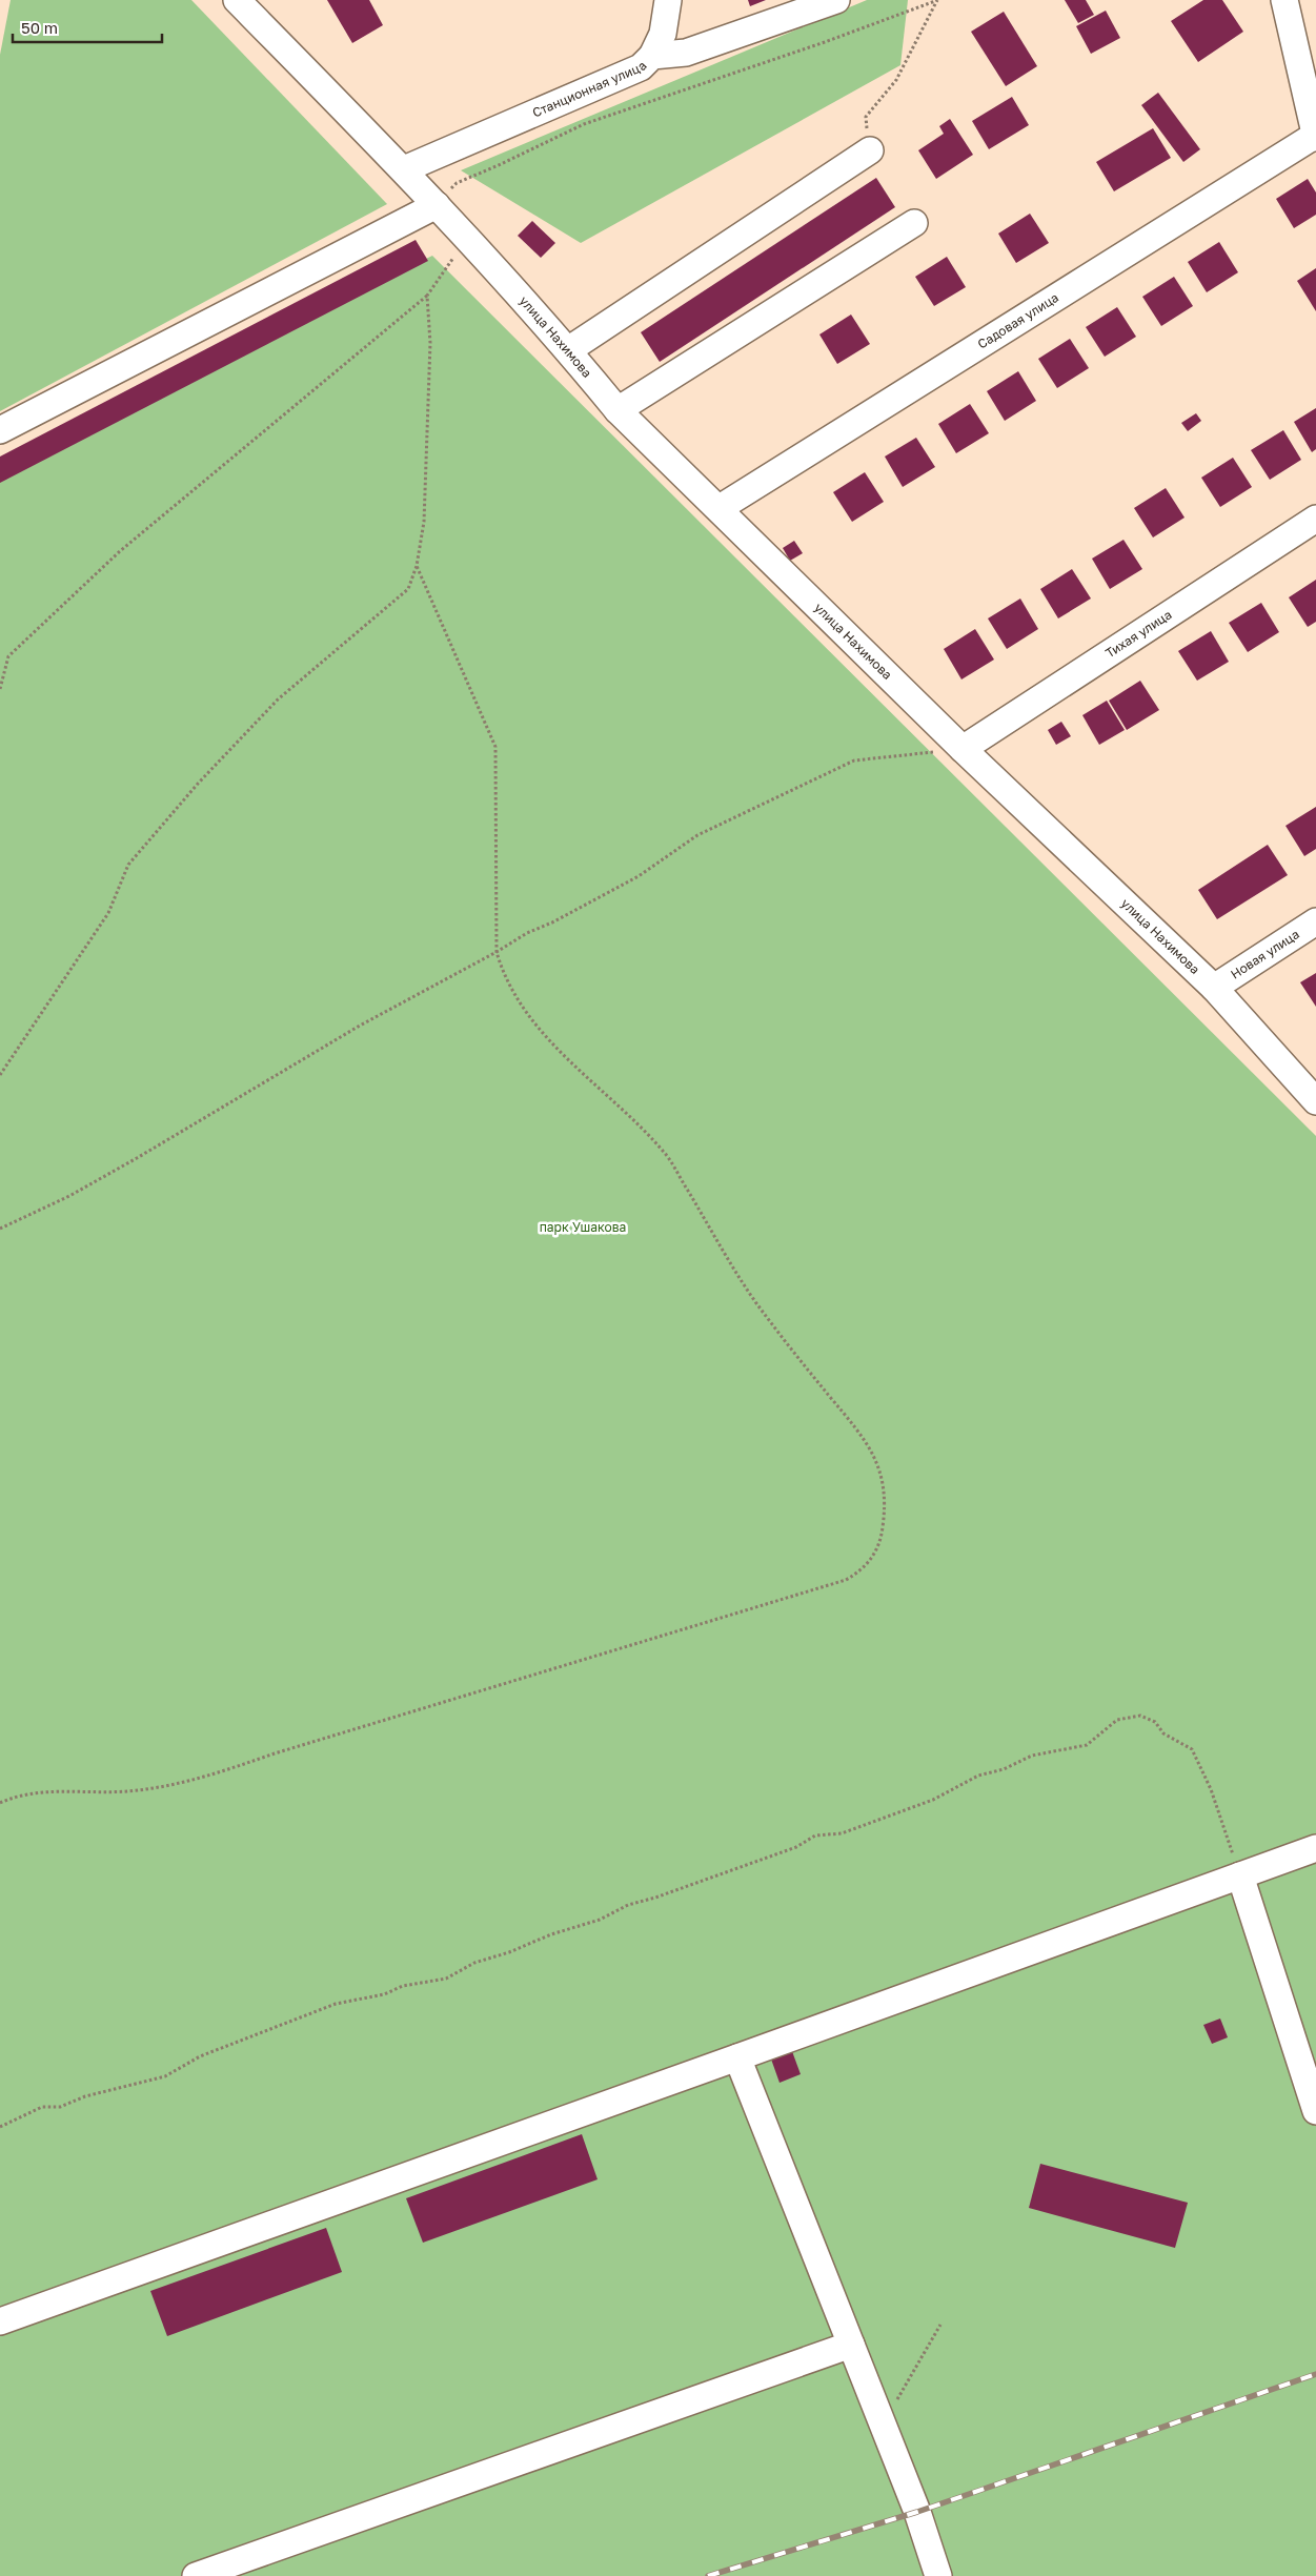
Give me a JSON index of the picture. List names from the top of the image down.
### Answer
{
  "streets": {
    "street": [
      "Станционная улица",
      "Садовая улица",
      "улица Нахимова",
      "Тихая улица",
      "Новая улица"
    ]
  },
  "crossings": [
    ["Станционная улица", "улица Нахимова"],
    ["Садовая улица", "улица Нахимова"],
    ["улица Нахимова", "Тихая улица"],
    ["улица Нахимова", "Новая улица"]
  ],
  "parks": ["парк Ушакова"],
  "scale_bar": "50 m"
}
